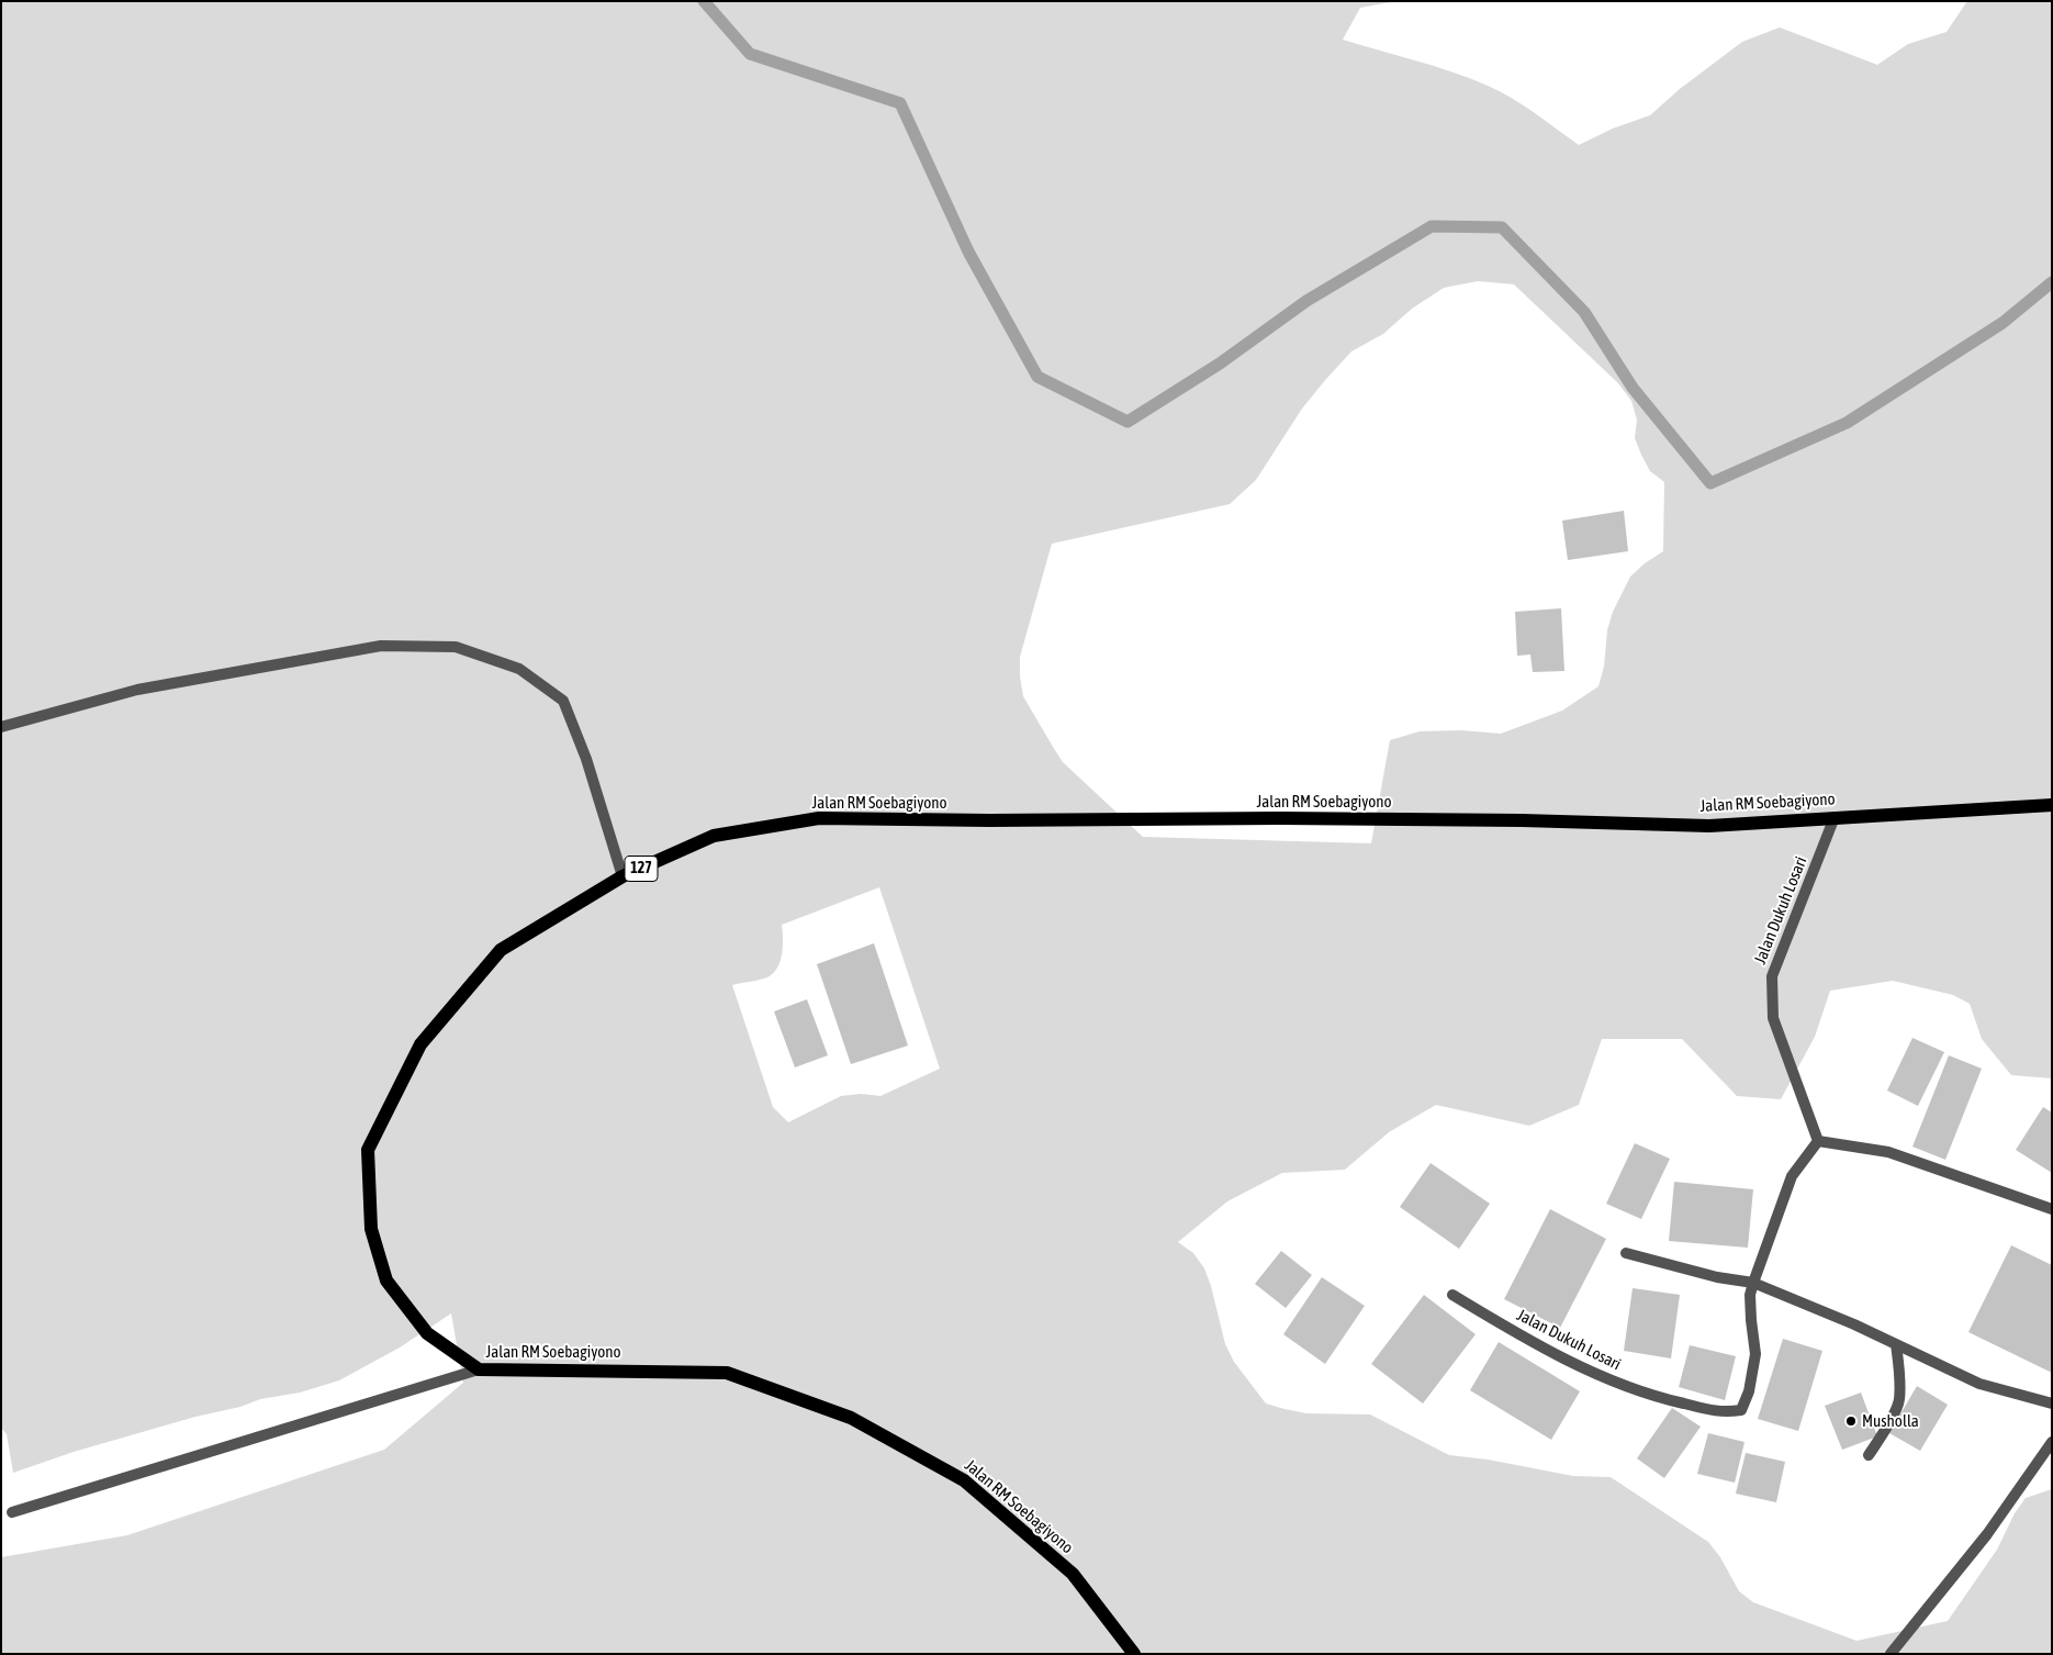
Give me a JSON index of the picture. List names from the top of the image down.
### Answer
{
  "streets": {
    "main road": ["Jalan RM Soebagiyono", "127"],
    "street": ["Jalan Dukuh Losari"]
  },
  "crossings": [
    ["Jalan RM Soebagiyono", "Jalan Dukuh Losari"]
  ],
  "places": ["Musholla"]
}
